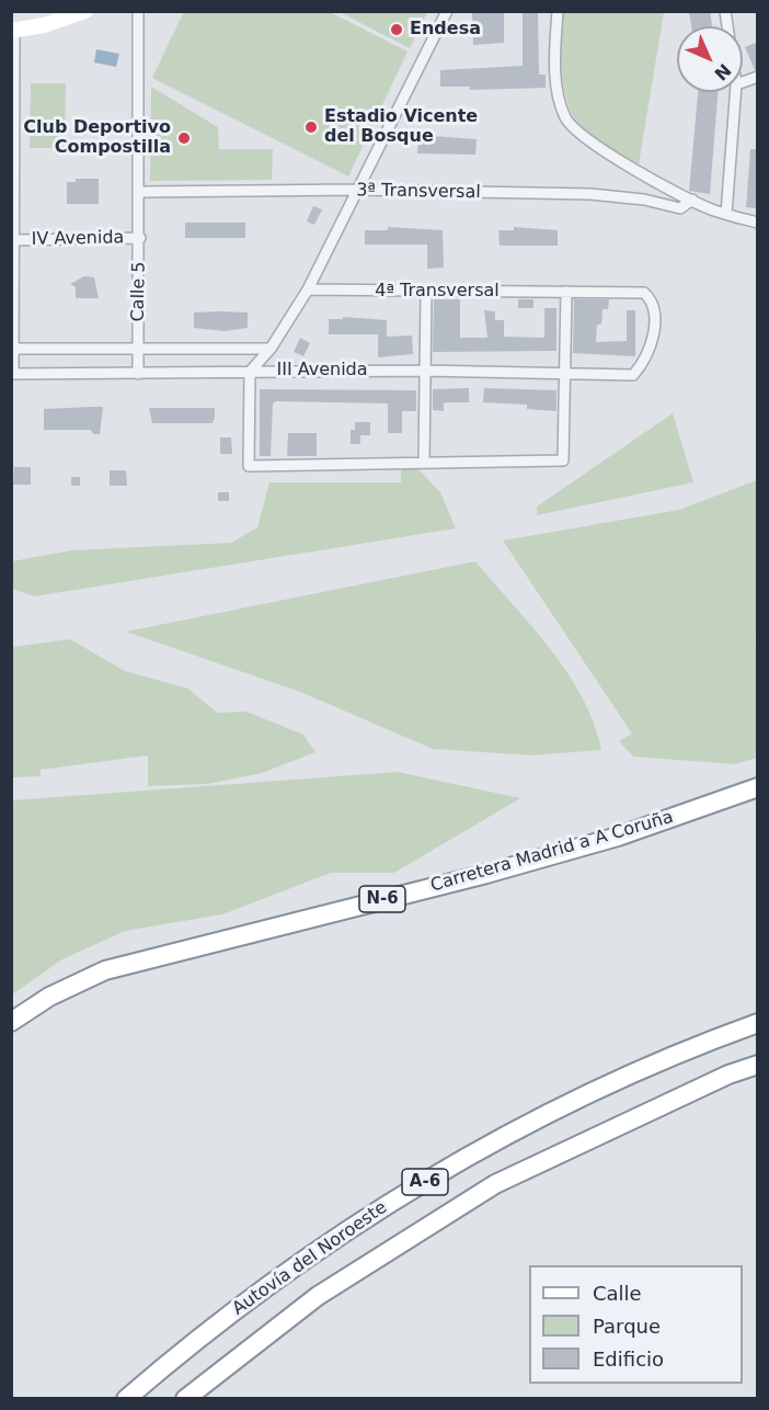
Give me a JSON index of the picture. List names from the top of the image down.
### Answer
{
  "streets": {
    "highway": [
      "Carretera Madrid a A Coruña",
      "N-6",
      "A-6",
      "Autovía del Noroeste"
    ],
    "street": [
      "3ª Transversal",
      "IV Avenida",
      "Calle 5",
      "4ª Transversal",
      "III Avenida"
    ]
  },
  "crossings": [
    ["3ª Transversal", "Calle 5"],
    ["IV Avenida", "Calle 5"],
    ["Calle 5", "III Avenida"],
    ["4ª Transversal", "III Avenida"]
  ],
  "places": ["Endesa", "Estadio Vicente del Bosque", "Club Deportivo Compostilla"],
  "legend": ["Calle", "Parque", "Edificio"],
  "north": "bottom right"
}
